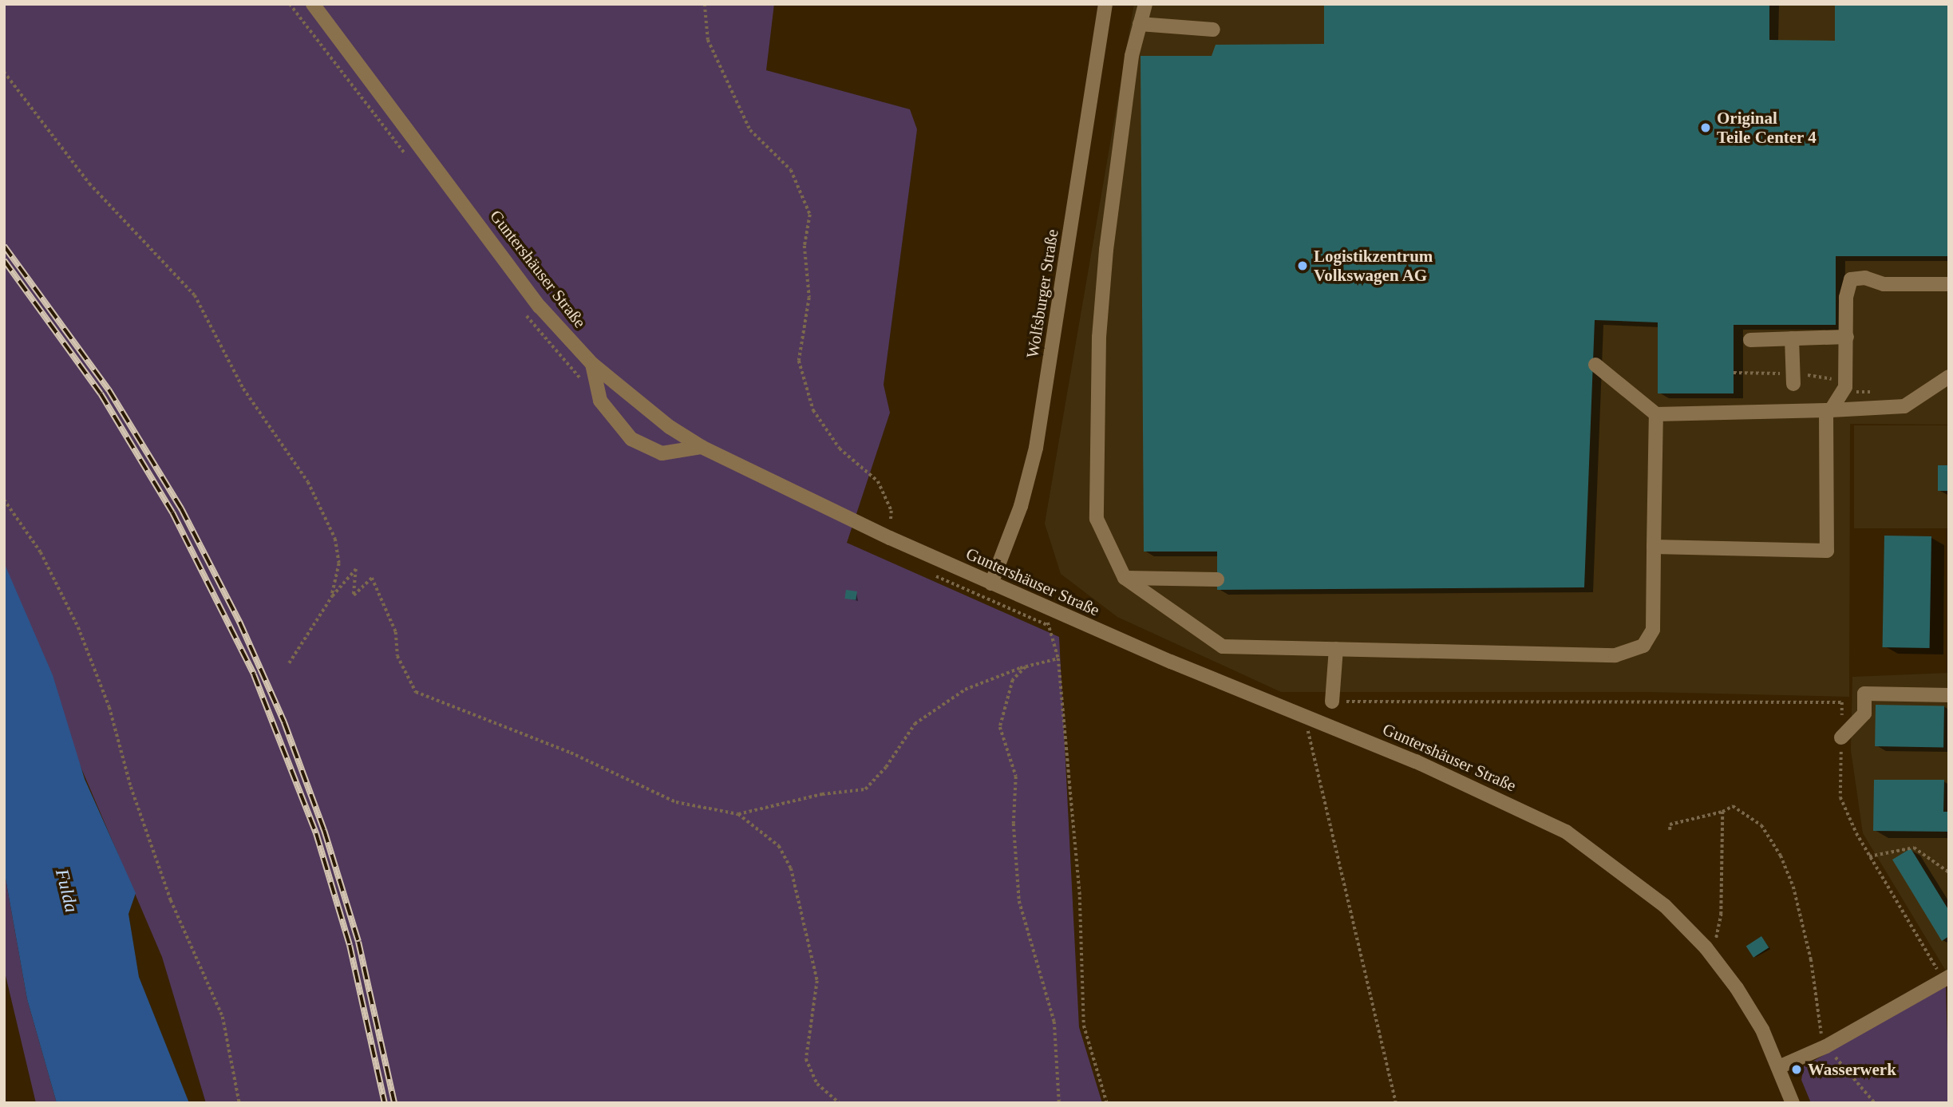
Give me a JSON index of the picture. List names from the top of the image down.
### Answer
{
  "streets": {
    "street": ["Guntershäuser Straße", "Wolfsburger Straße"]
  },
  "crossings": [
    ["Guntershäuser Straße", "Wolfsburger Straße"]
  ],
  "water": ["Fulda"],
  "places": ["Original Teile Center 4", "Logistikzentrum Volkswagen AG", "Wasserwerk"]
}
